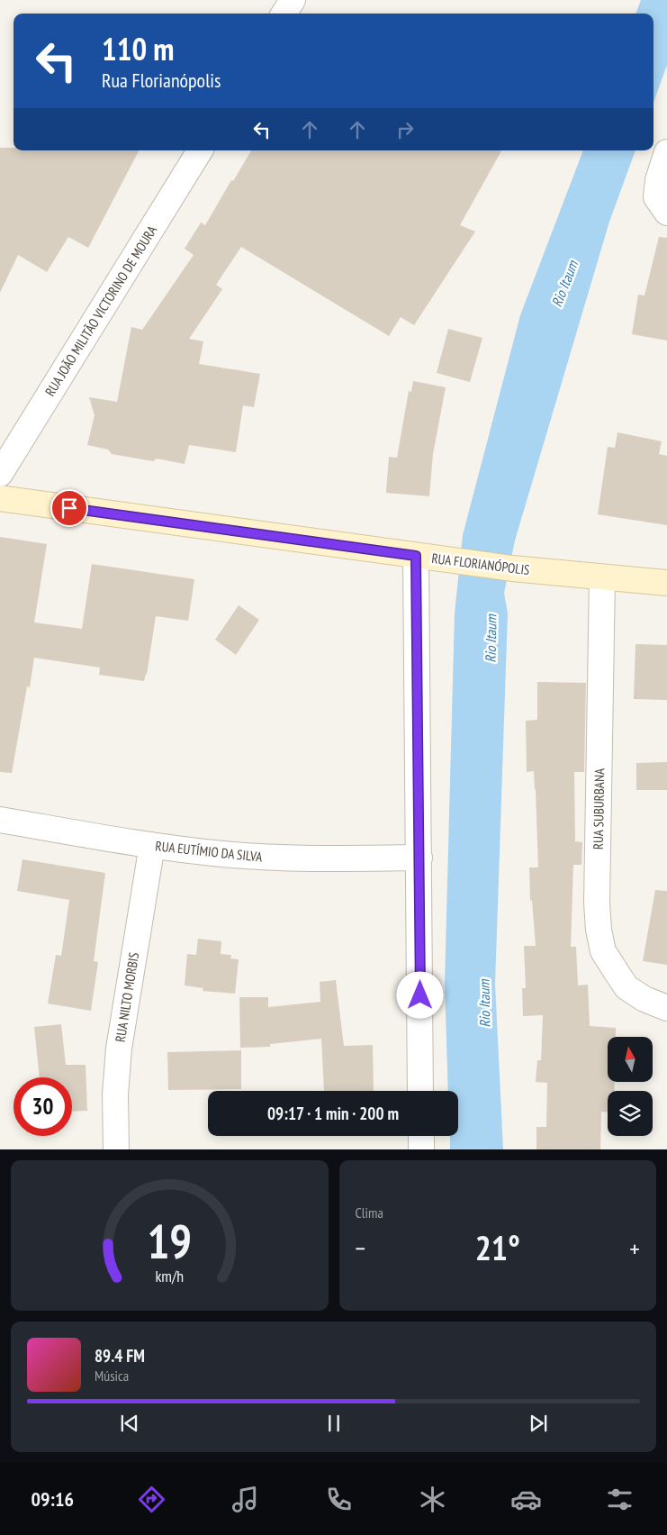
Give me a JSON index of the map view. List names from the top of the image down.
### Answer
{
  "streets": {
    "main road": ["RUA FLORIANÓPOLIS"],
    "street": [
      "RUA JOÃO MILITÃO VICTORINO DE MOURA",
      "RUA SUBURBANA",
      "RUA EUTÍMIO DA SILVA",
      "RUA NILTO MORBIS"
    ]
  },
  "crossings": [
    ["RUA FLORIANÓPOLIS", "RUA SUBURBANA"],
    ["RUA EUTÍMIO DA SILVA", "RUA NILTO MORBIS"]
  ],
  "water": ["Rio Itaum"],
  "north": "top",
  "page": {
    "turn": ["110 m", "Rua Florianópolis"],
    "limit": "30",
    "trip": "09:17 · 1 min · 200 m",
    "tile": "Clima",
    "heat": ["−", "21°", "+"],
    "song": ["89.4 FM", "Música"],
    "tabs": "09:16",
    "gauge": ["19", "km/h"]
  }
}
